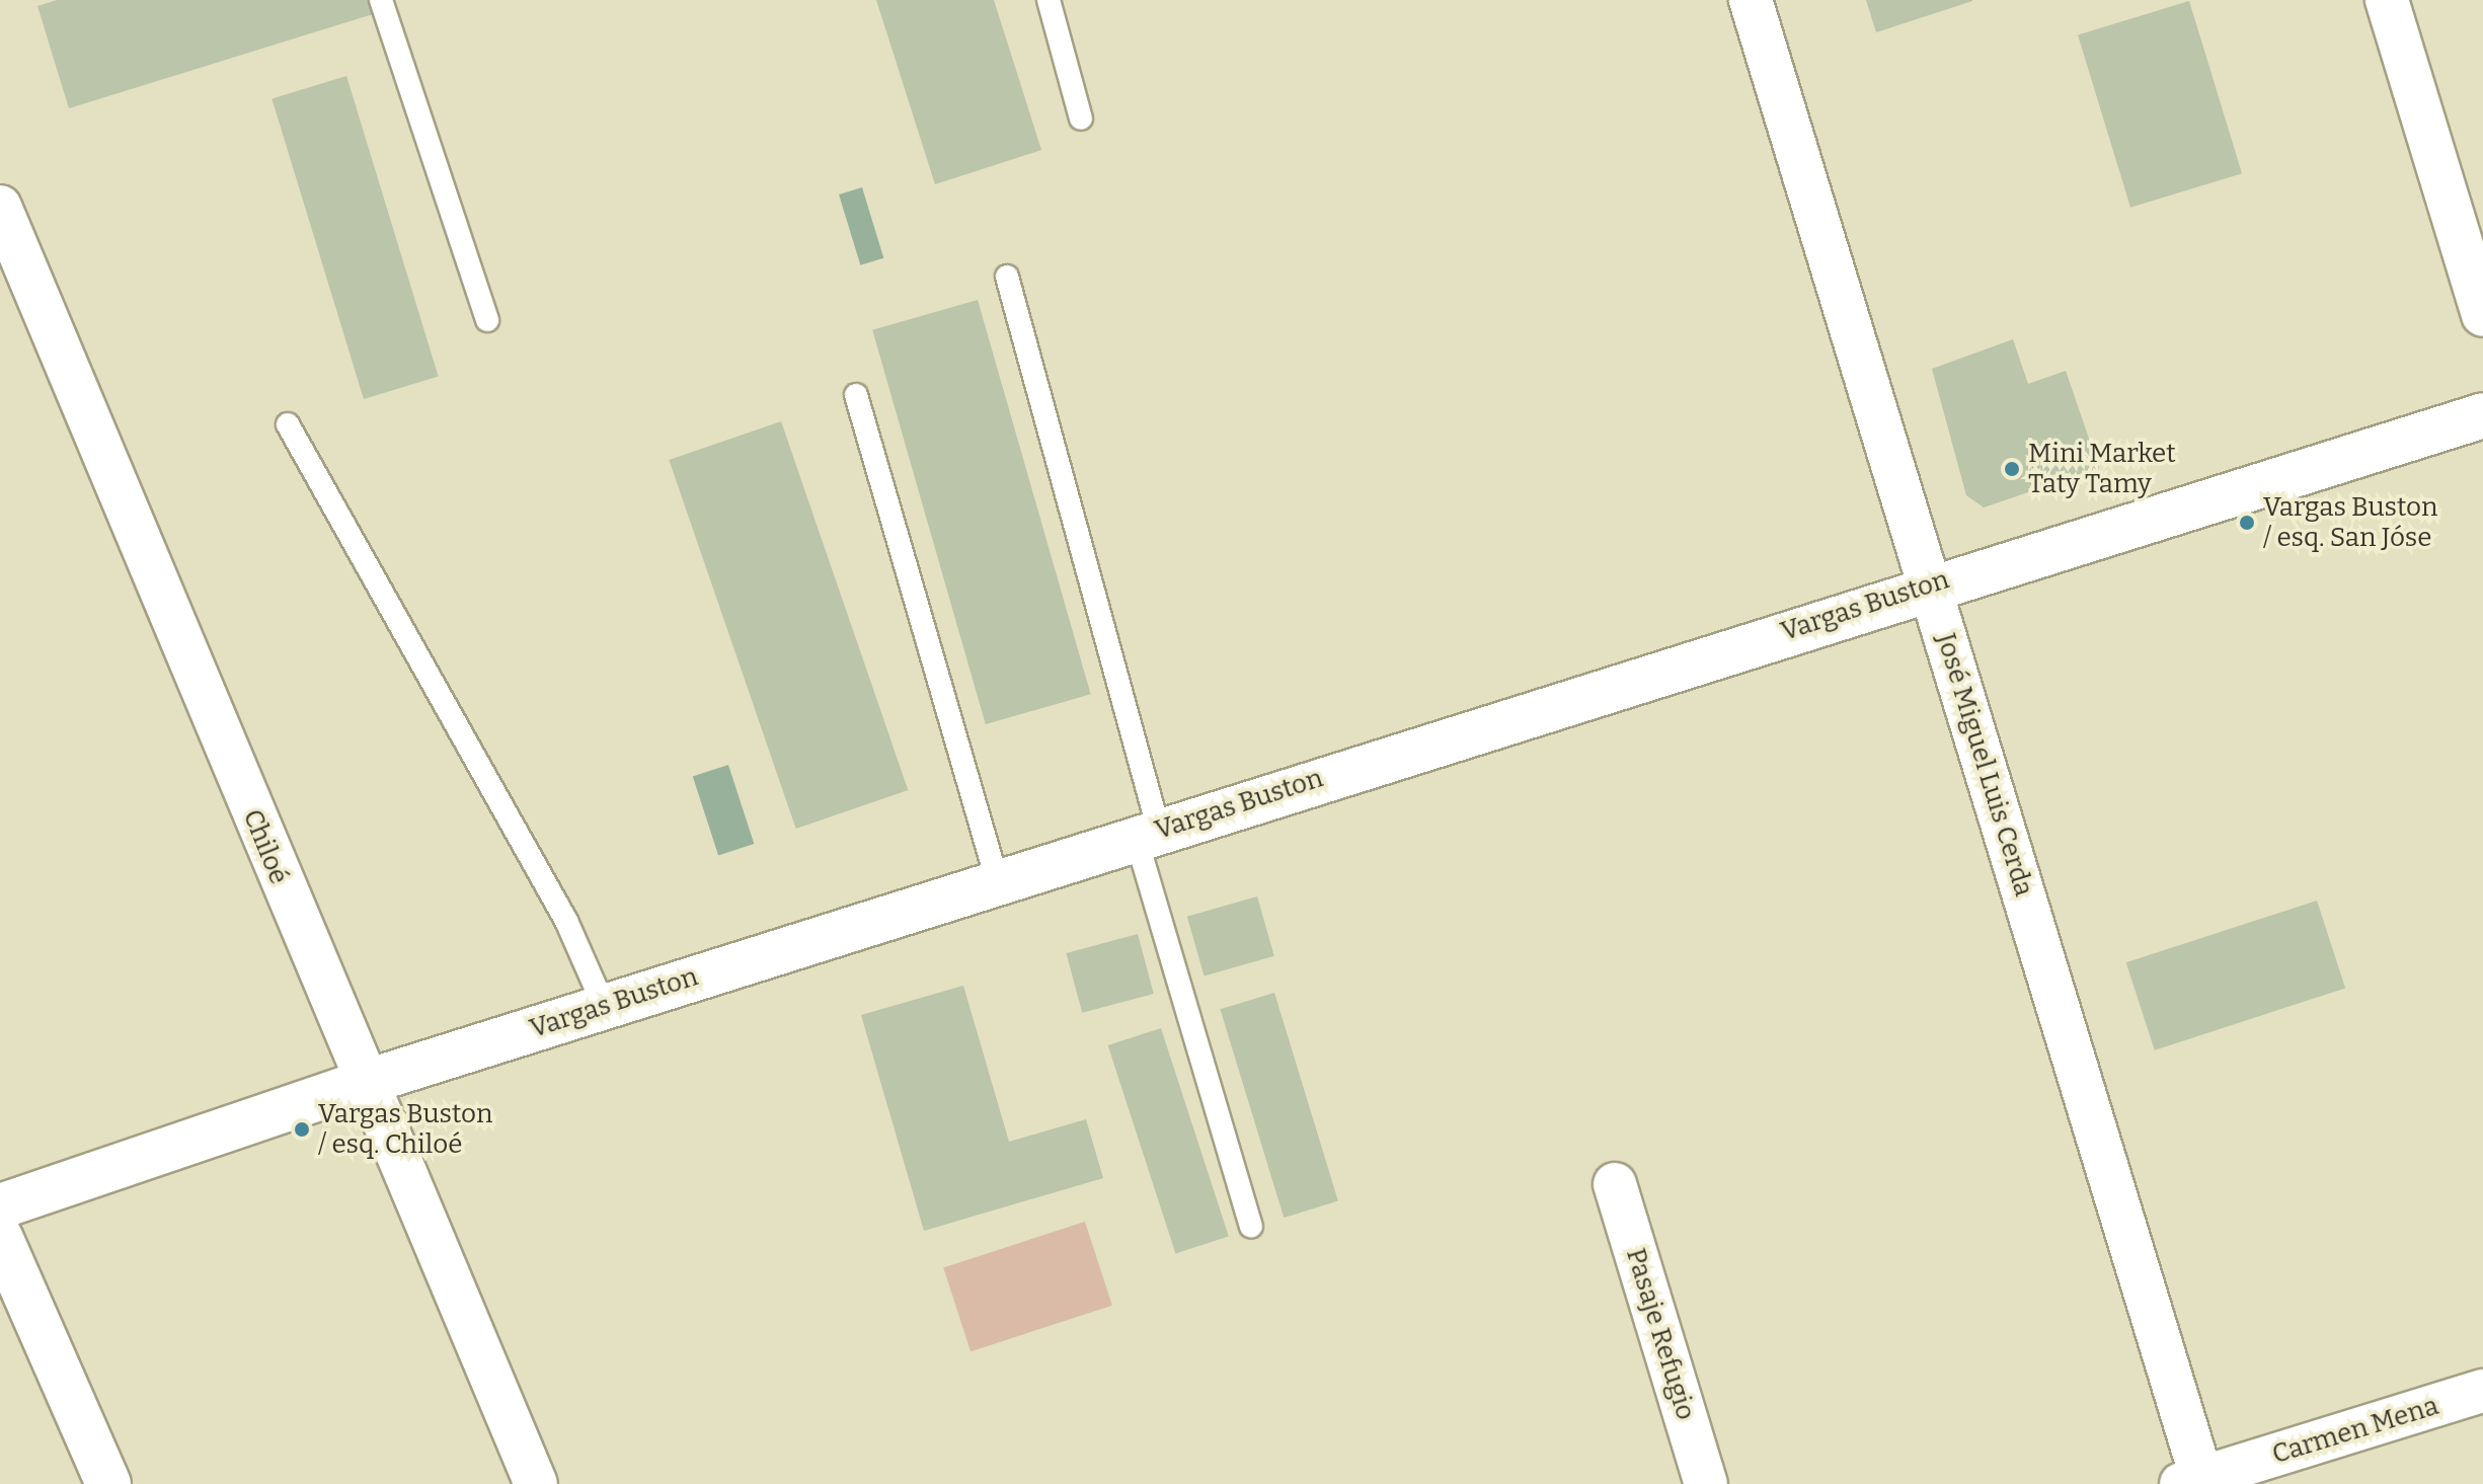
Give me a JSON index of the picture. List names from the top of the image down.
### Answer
{
  "streets": {
    "street": [
      "Vargas Buston",
      "José Miguel Luis Cerda",
      "Chiloé",
      "Pasaje Refugio",
      "Carmen Mena"
    ]
  },
  "crossings": [
    ["Vargas Buston", "José Miguel Luis Cerda"],
    ["Vargas Buston", "Chiloé"],
    ["José Miguel Luis Cerda", "Carmen Mena"]
  ],
  "places": ["Mini Market Taty Tamy", "Vargas Buston / esq. San Jóse", "Vargas Buston / esq. Chiloé"]
}
